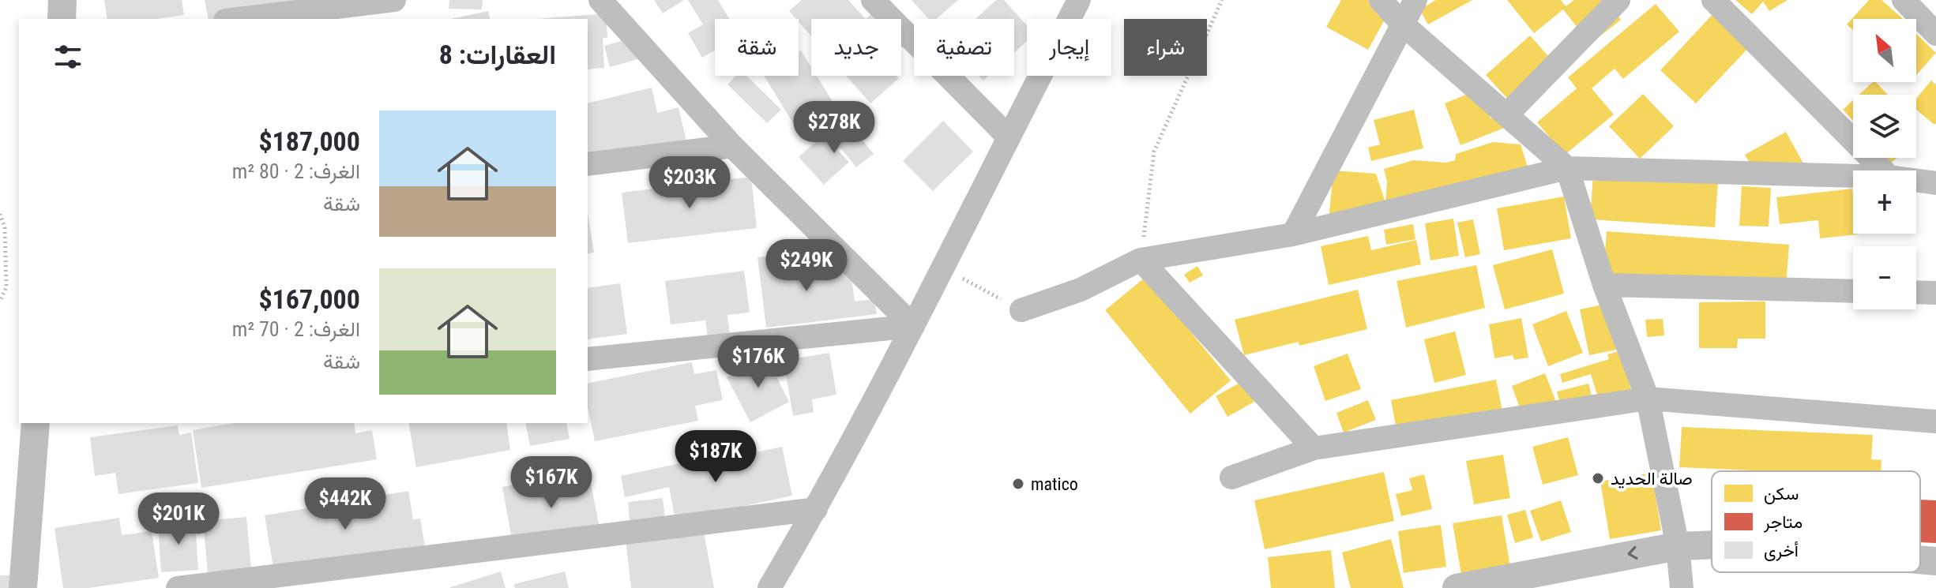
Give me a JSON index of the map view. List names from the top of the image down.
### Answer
{
  "places": ["صالة الحديد", "matico"],
  "legend": ["سكن", "متاجر", "أخرى"],
  "north": "top left",
  "page": {
    "map_buttons": ["+", "−"],
    "chip": [
      "شراء",
      "إيجار",
      "تصفية",
      "جديد",
      "شقة"
    ],
    "heading": "العقارات: 8",
    "list": [
      {
        "name": "$187,000",
        "note": "الغرف: 2 · 80 m² · شقة"
      },
      {
        "name": "$167,000",
        "note": "الغرف: 2 · 70 m² · شقة"
      }
    ],
    "price": [
      "$278K",
      "$203K",
      "$249K",
      "$176K",
      "$187K",
      "$167K",
      "$442K",
      "$201K"
    ]
  }
}
